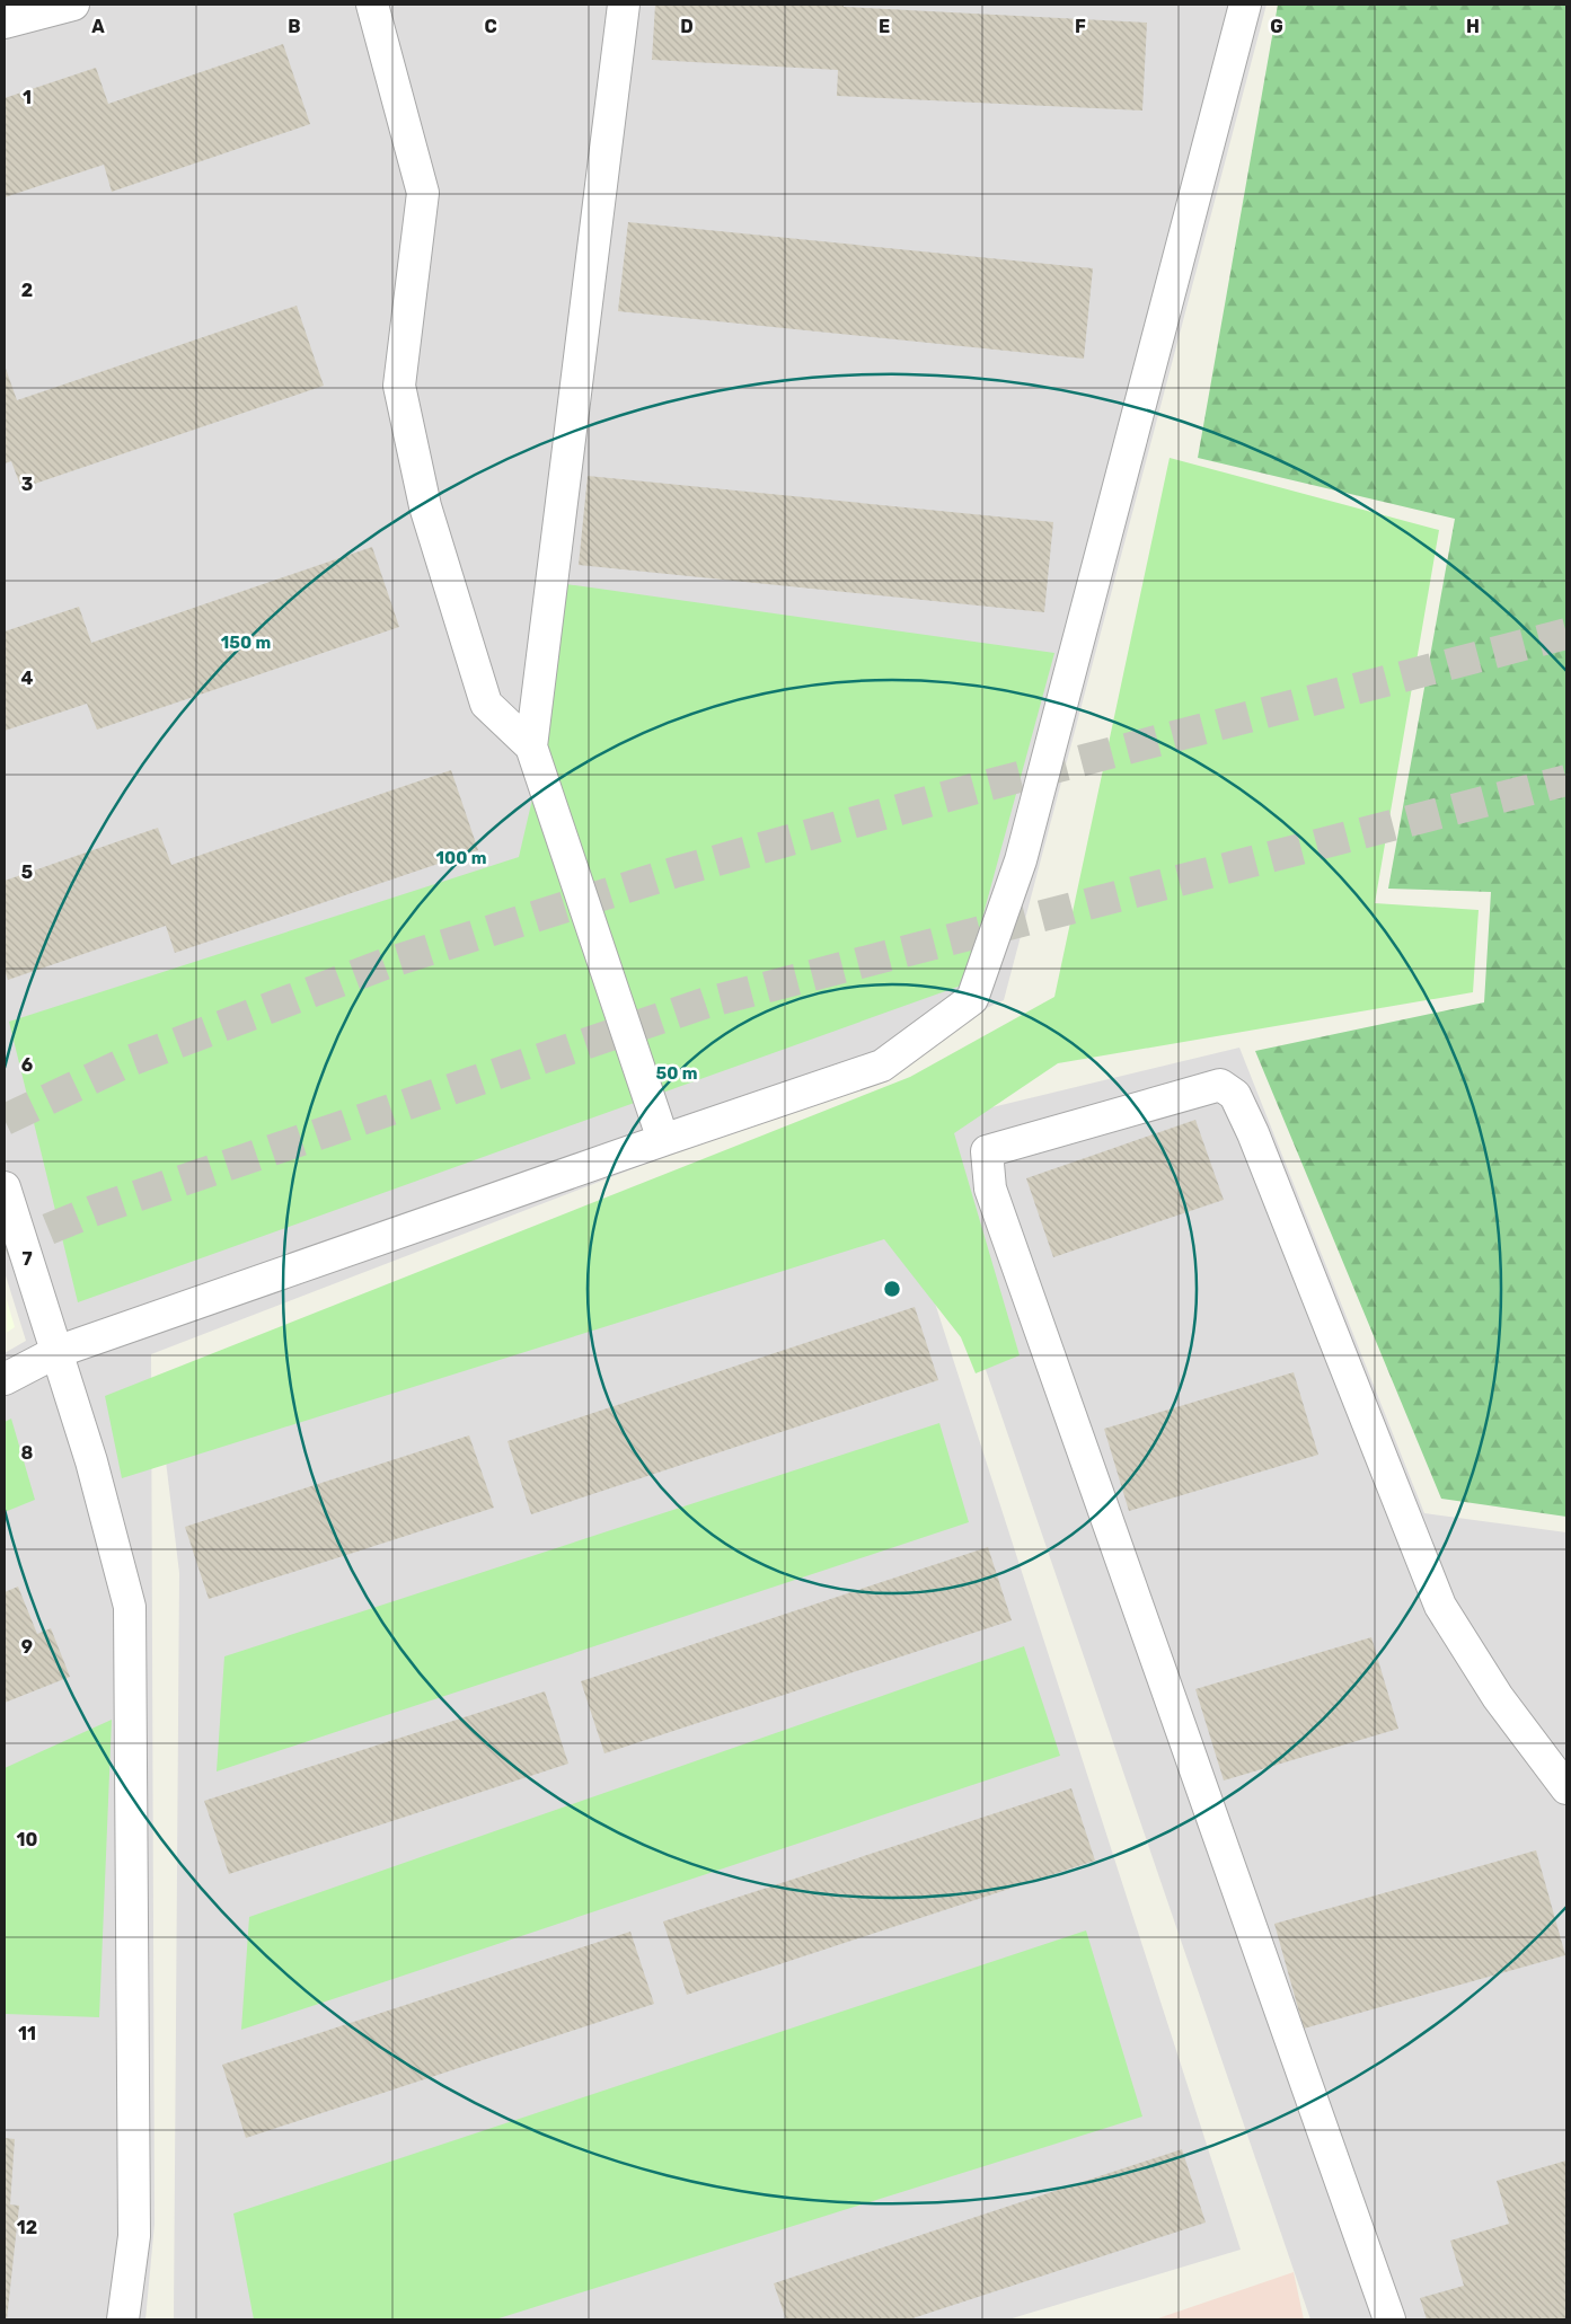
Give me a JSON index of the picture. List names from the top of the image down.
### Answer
{
  "grid": {
    "columns": [
      "A",
      "B",
      "C",
      "D",
      "E",
      "F",
      "G",
      "H"
    ],
    "rows": [
      "1",
      "2",
      "3",
      "4",
      "5",
      "6",
      "7",
      "8",
      "9",
      "10",
      "11",
      "12"
    ]
  },
  "rings": ["150 m", "100 m", "50 m"]
}
